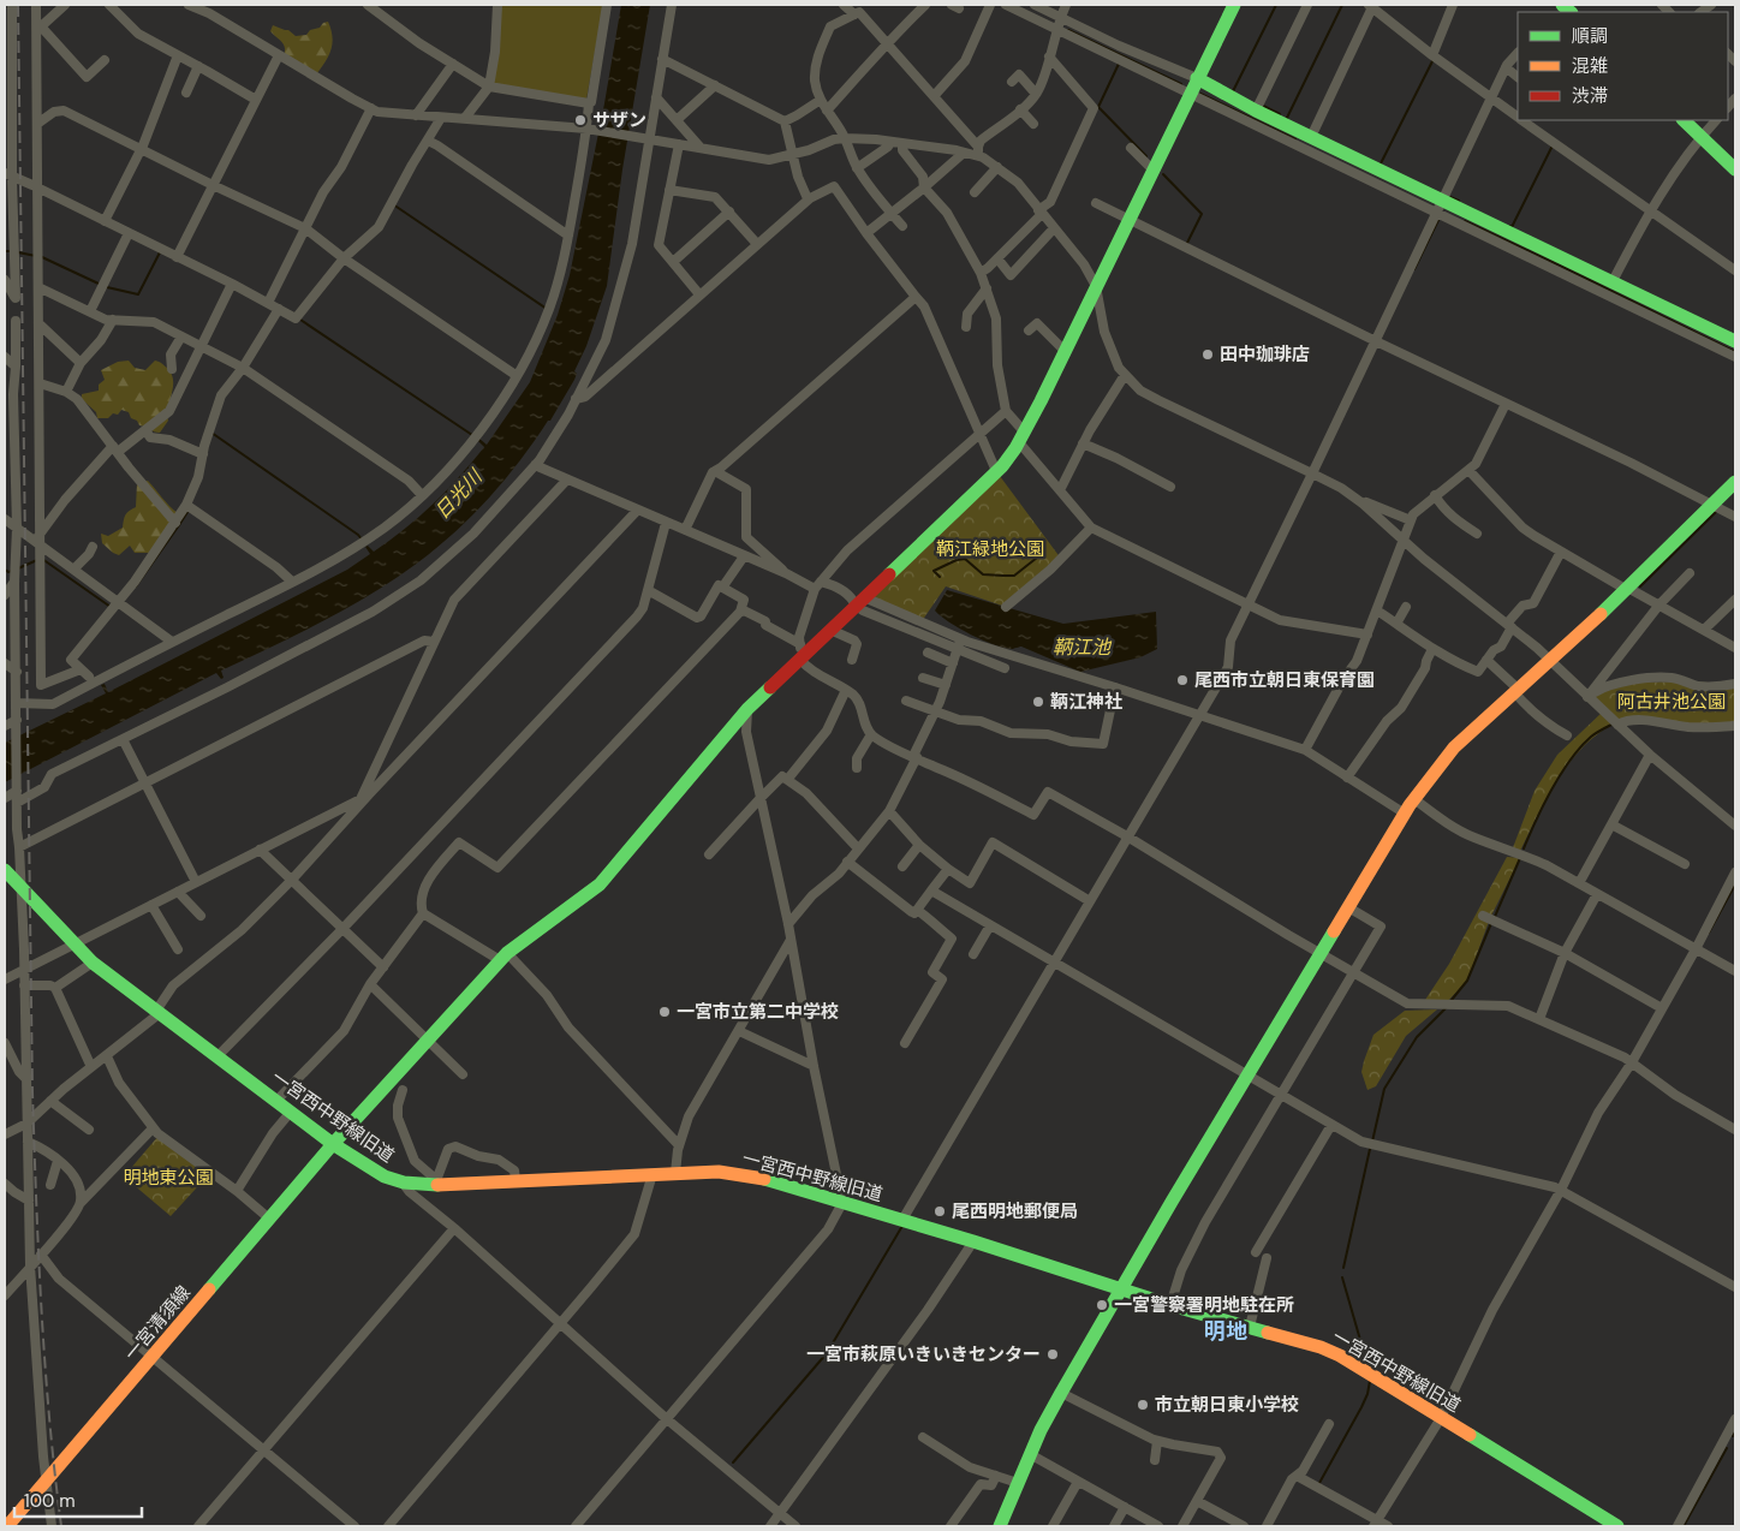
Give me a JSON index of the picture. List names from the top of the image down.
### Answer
{
  "streets": {
    "street": ["一宮西中野線旧道", "一宮清須線"]
  },
  "crossings": [
    ["一宮西中野線旧道", "一宮清須線"]
  ],
  "districts": ["明地"],
  "water": ["日光川", "鞆江池"],
  "parks": ["鞆江緑地公園", "阿古井池公園", "明地東公園"],
  "places": [
    "サザン",
    "田中珈琲店",
    "尾西市立朝日東保育園",
    "鞆江神社",
    "一宮市立第二中学校",
    "尾西明地郵便局",
    "一宮警察署明地駐在所",
    "一宮市萩原いきいきセンター",
    "市立朝日東小学校"
  ],
  "legend": ["順調", "混雑", "渋滞"],
  "scale_bar": "100 m"
}
